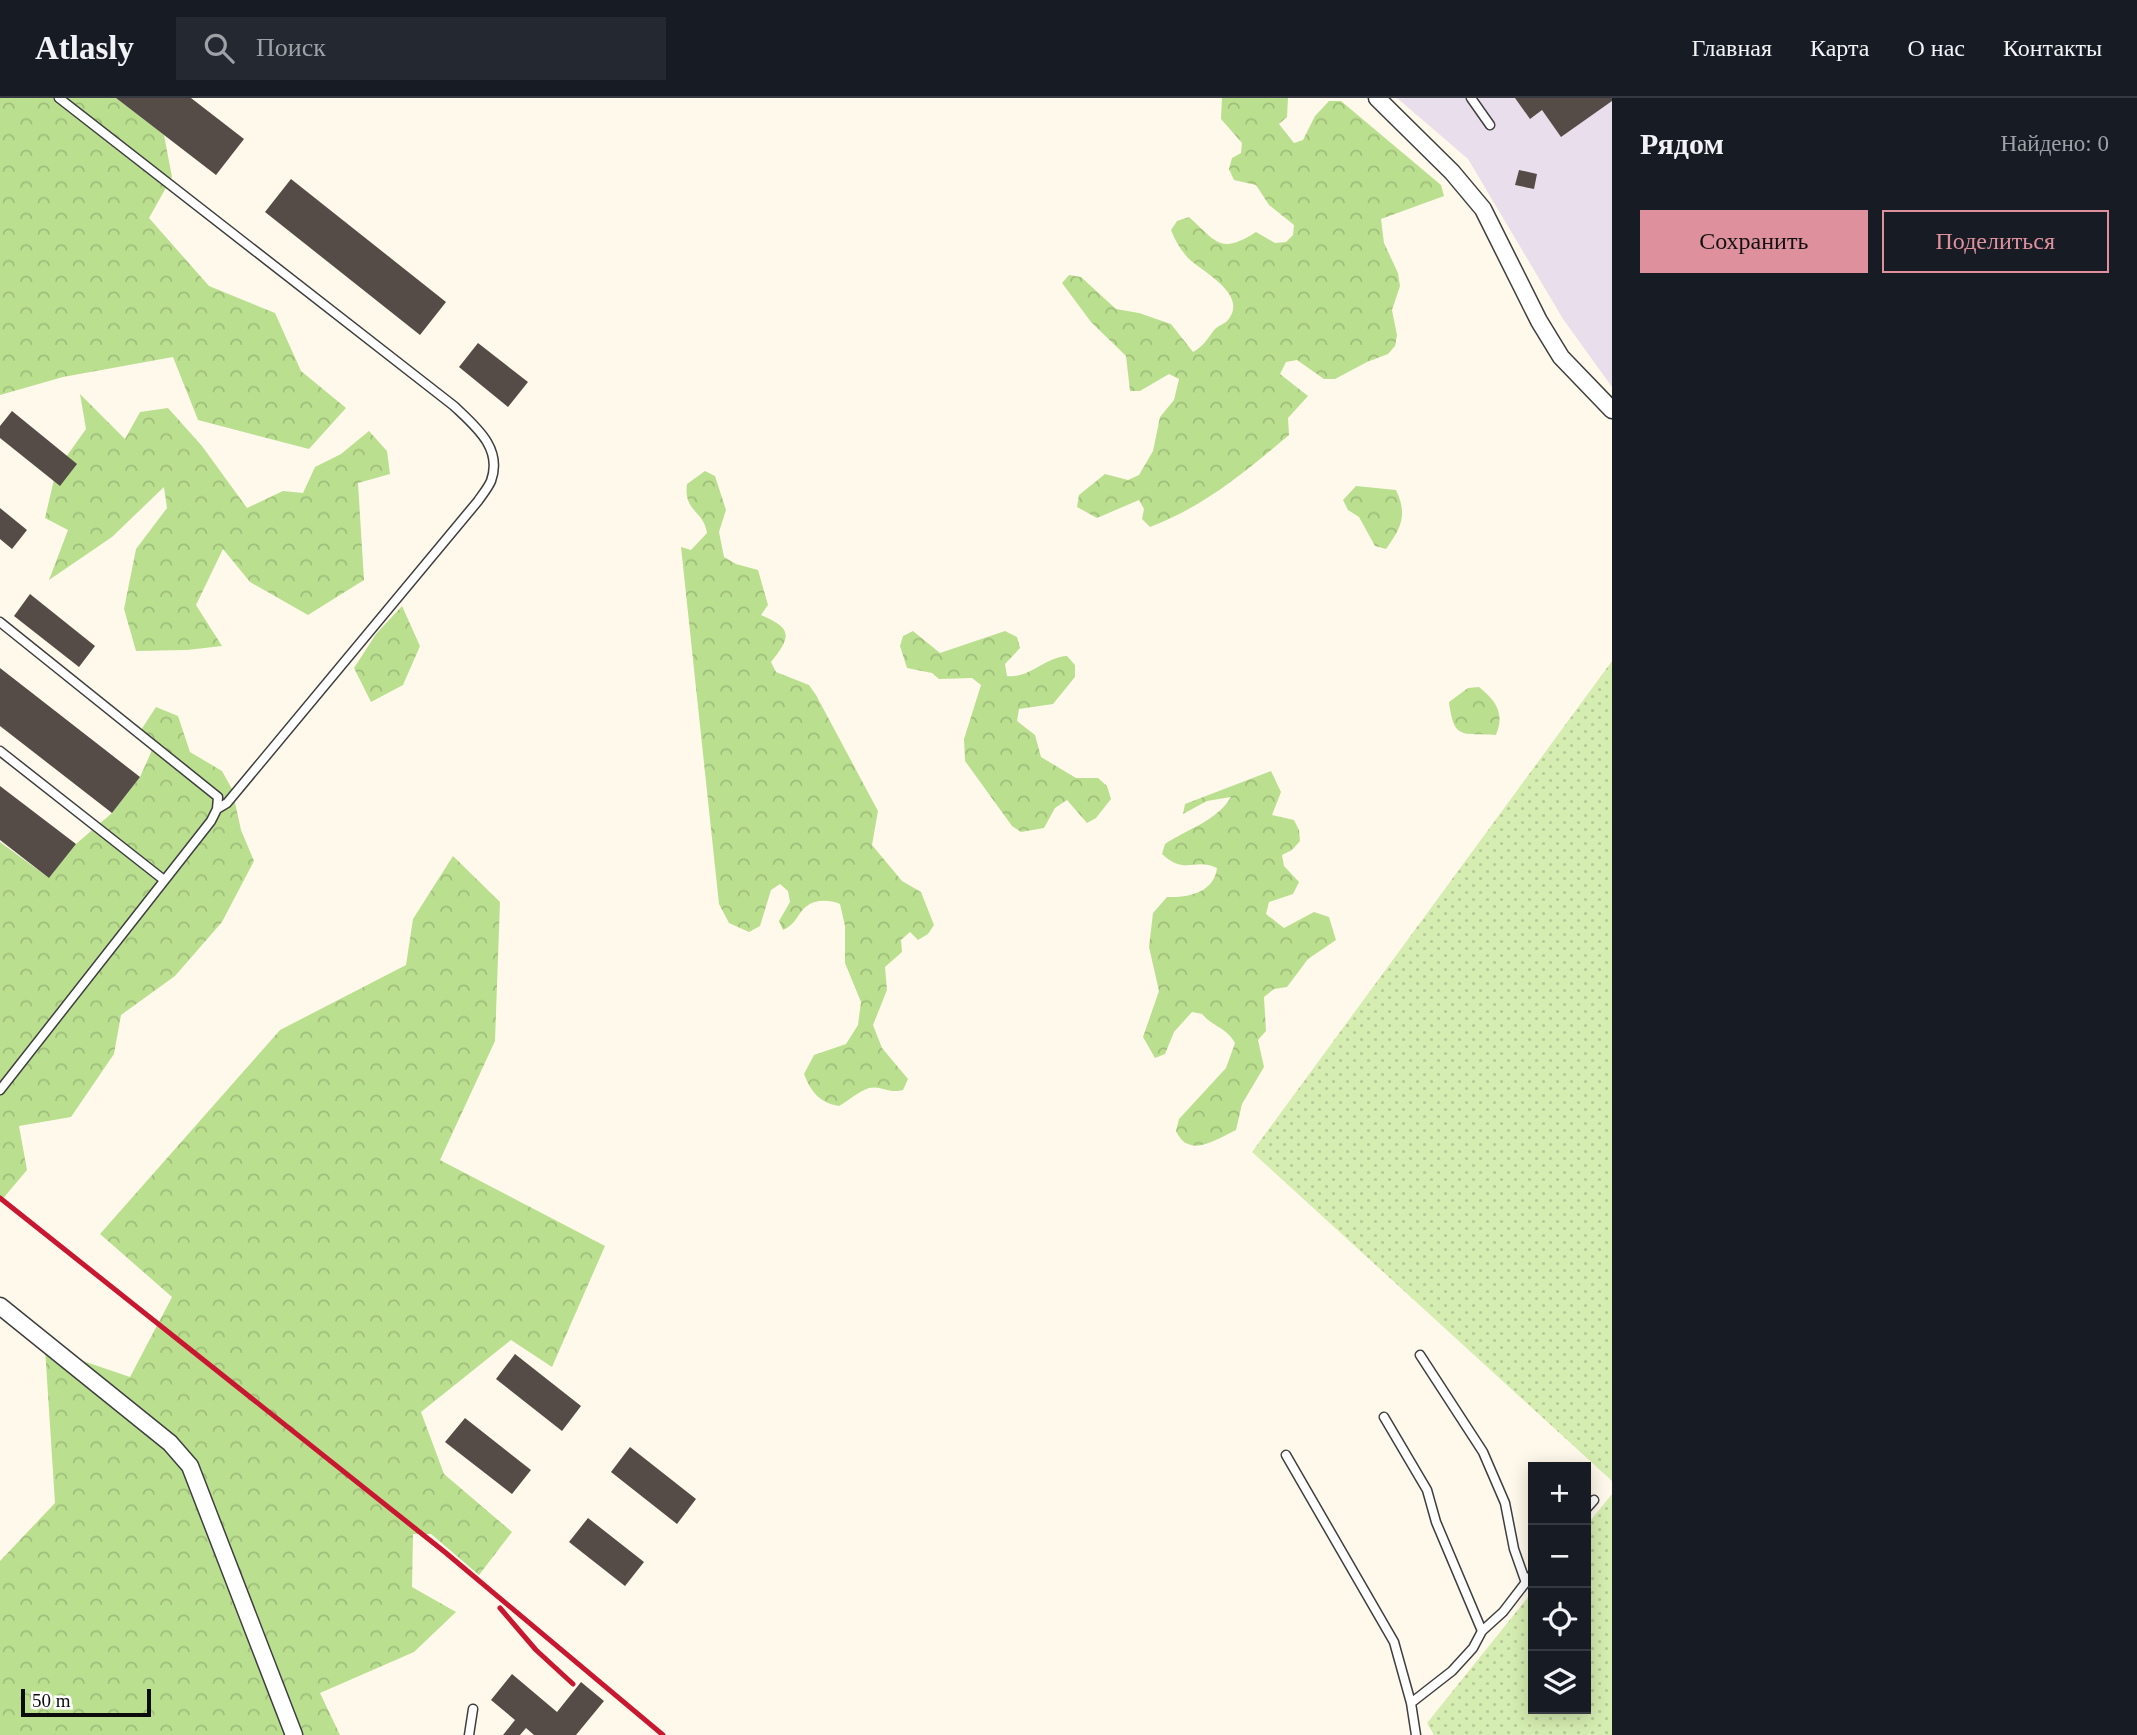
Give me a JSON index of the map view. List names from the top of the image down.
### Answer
{
  "scale_bar": "50 m",
  "page": {
    "header": "Atlasly",
    "search": "Поиск",
    "nav": [
      "Главная",
      "Карта",
      "О нас",
      "Контакты"
    ],
    "heading": ["Рядом", "Найдено: 0"],
    "buttons": ["Сохранить", "Поделиться"],
    "map_buttons": ["+", "−"],
    "scale": "50 m"
  }
}
